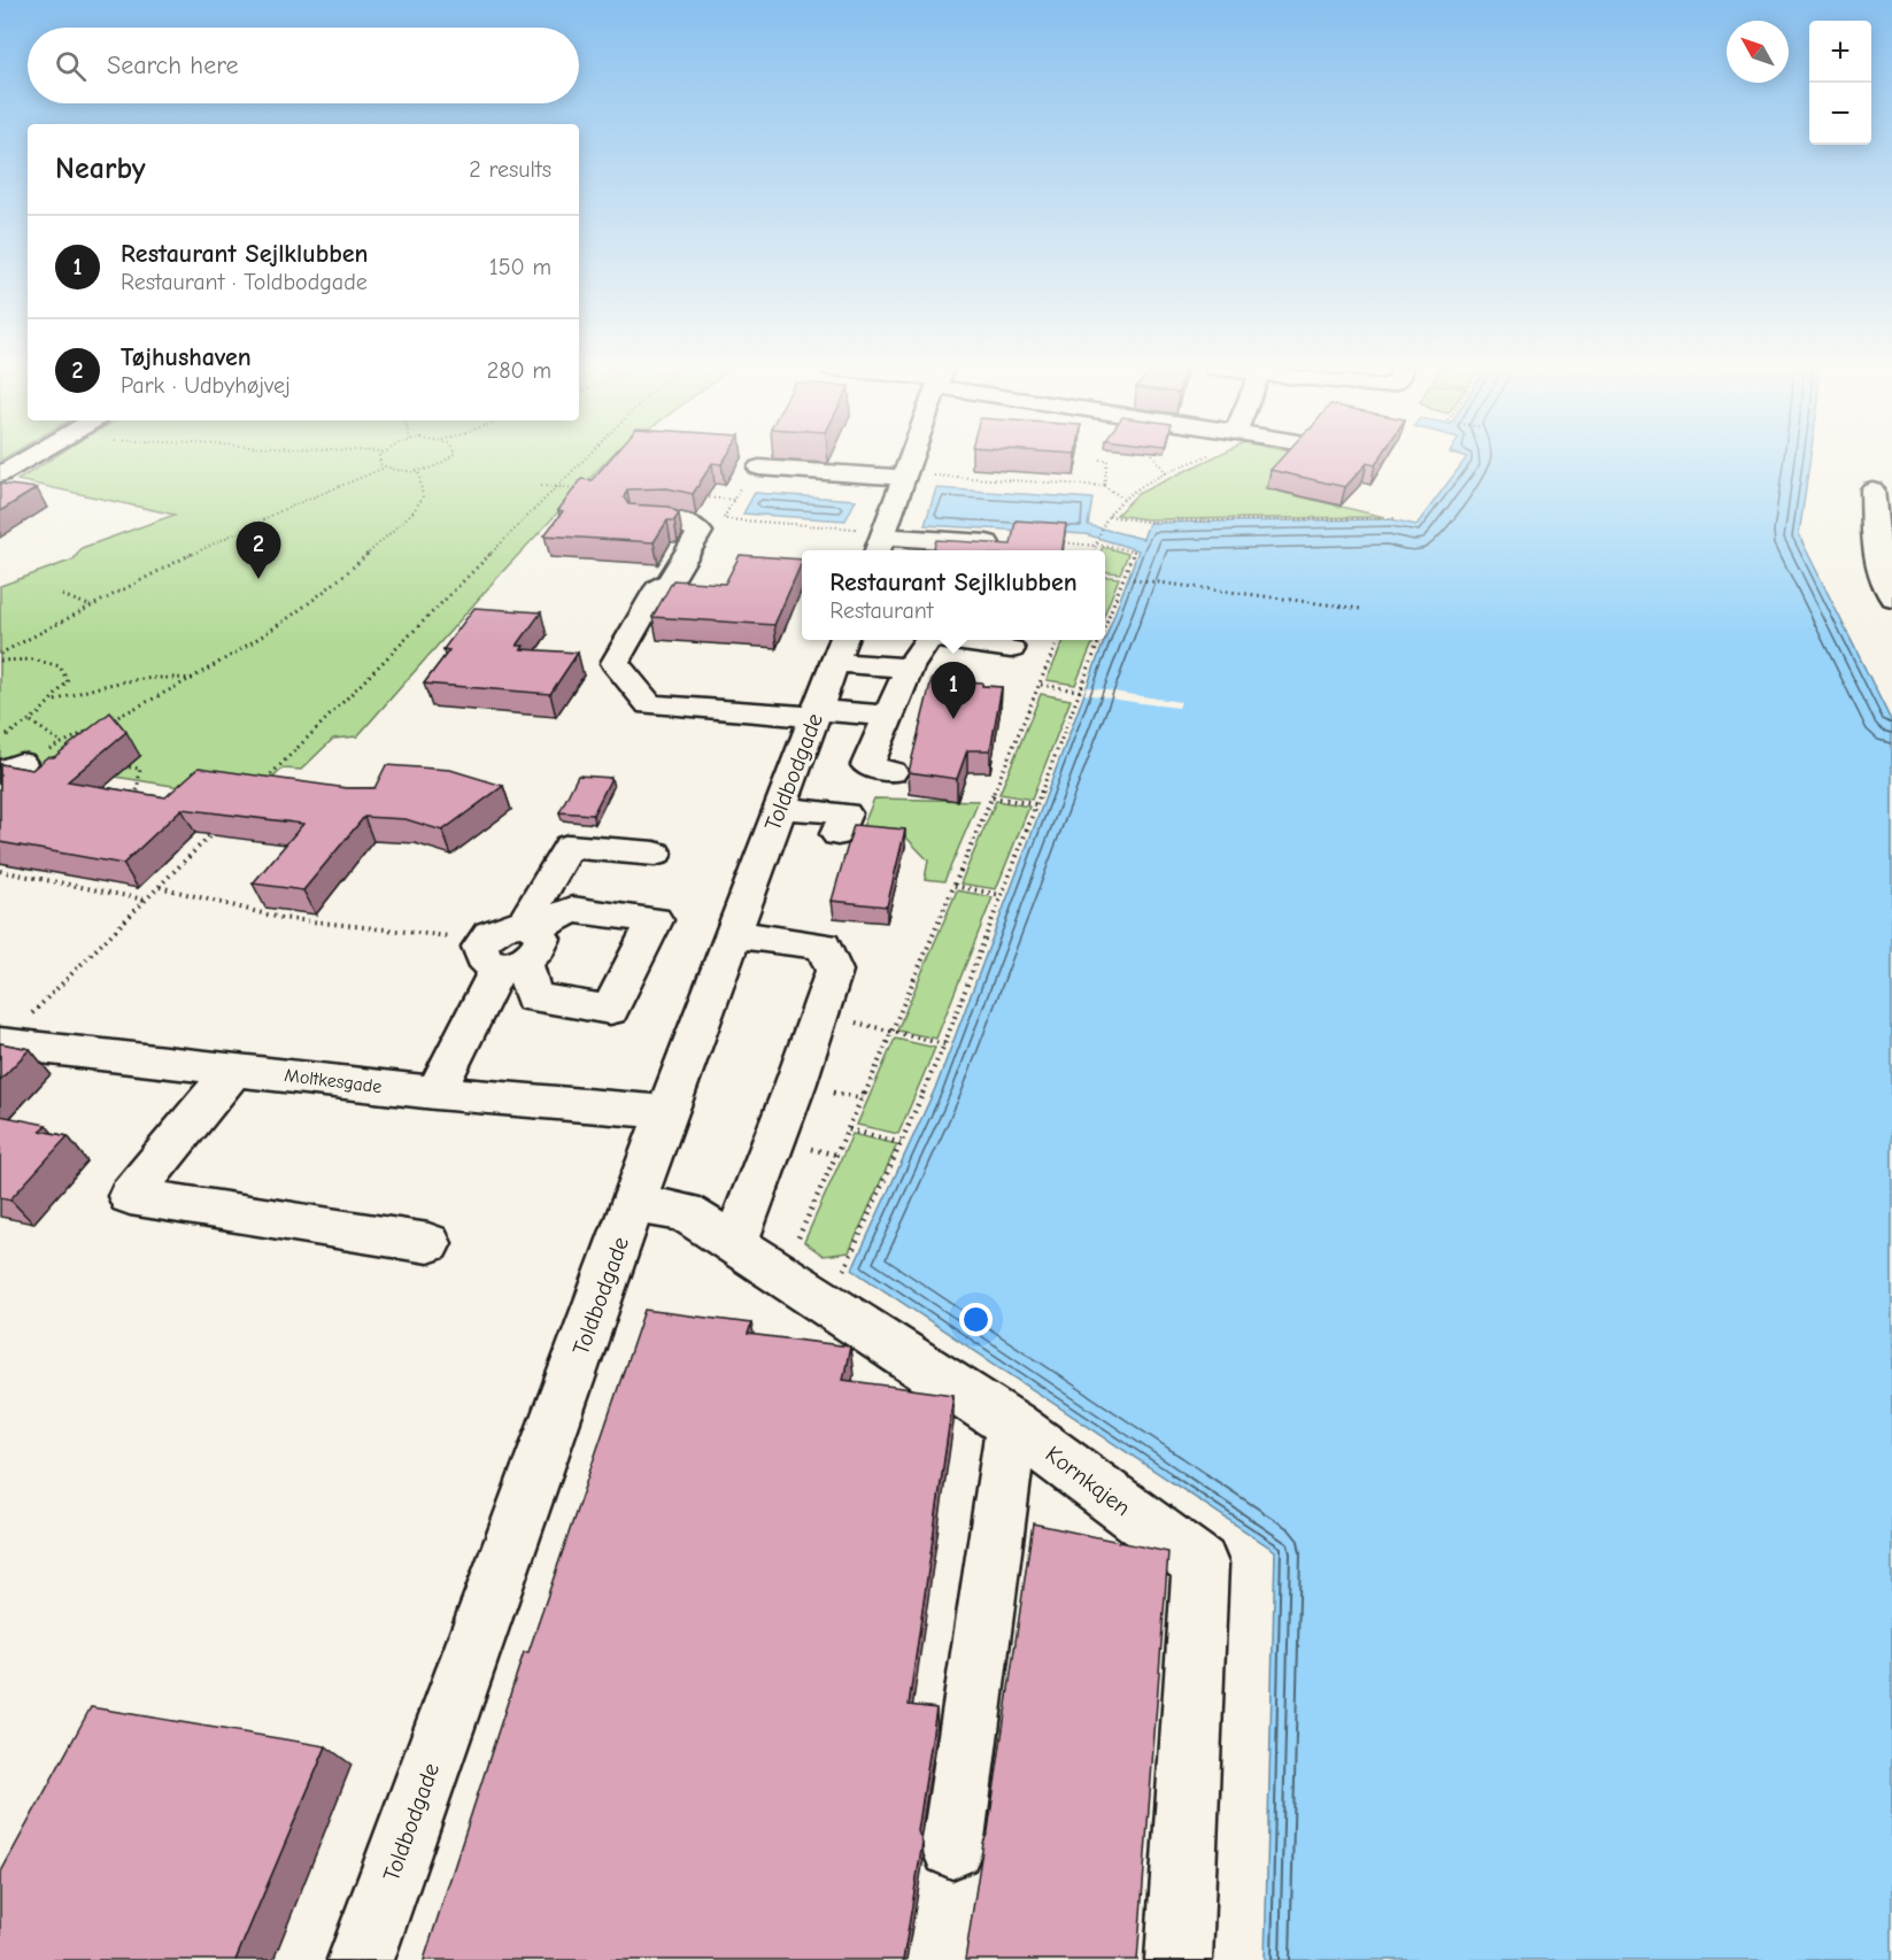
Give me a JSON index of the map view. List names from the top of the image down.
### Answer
{
  "streets": {
    "street": ["Toldbodgade", "Moltkesgade", "Kornkajen"]
  },
  "crossings": [
    ["Toldbodgade", "Moltkesgade"],
    ["Toldbodgade", "Kornkajen"]
  ],
  "north": "top left",
  "page": {
    "map_buttons": ["+", "−"],
    "search": "Search here",
    "heading": ["Nearby", "2 results"],
    "list": [
      {
        "mark": "1",
        "name": "Restaurant Sejlklubben",
        "note": "Restaurant · Toldbodgade",
        "value": "150 m"
      },
      {
        "mark": "2",
        "name": "Tøjhushaven",
        "note": "Park · Udbyhøjvej",
        "value": "280 m"
      }
    ],
    "pins": ["2", "1"],
    "popup": ["Restaurant Sejlklubben", "Restaurant"]
  }
}
